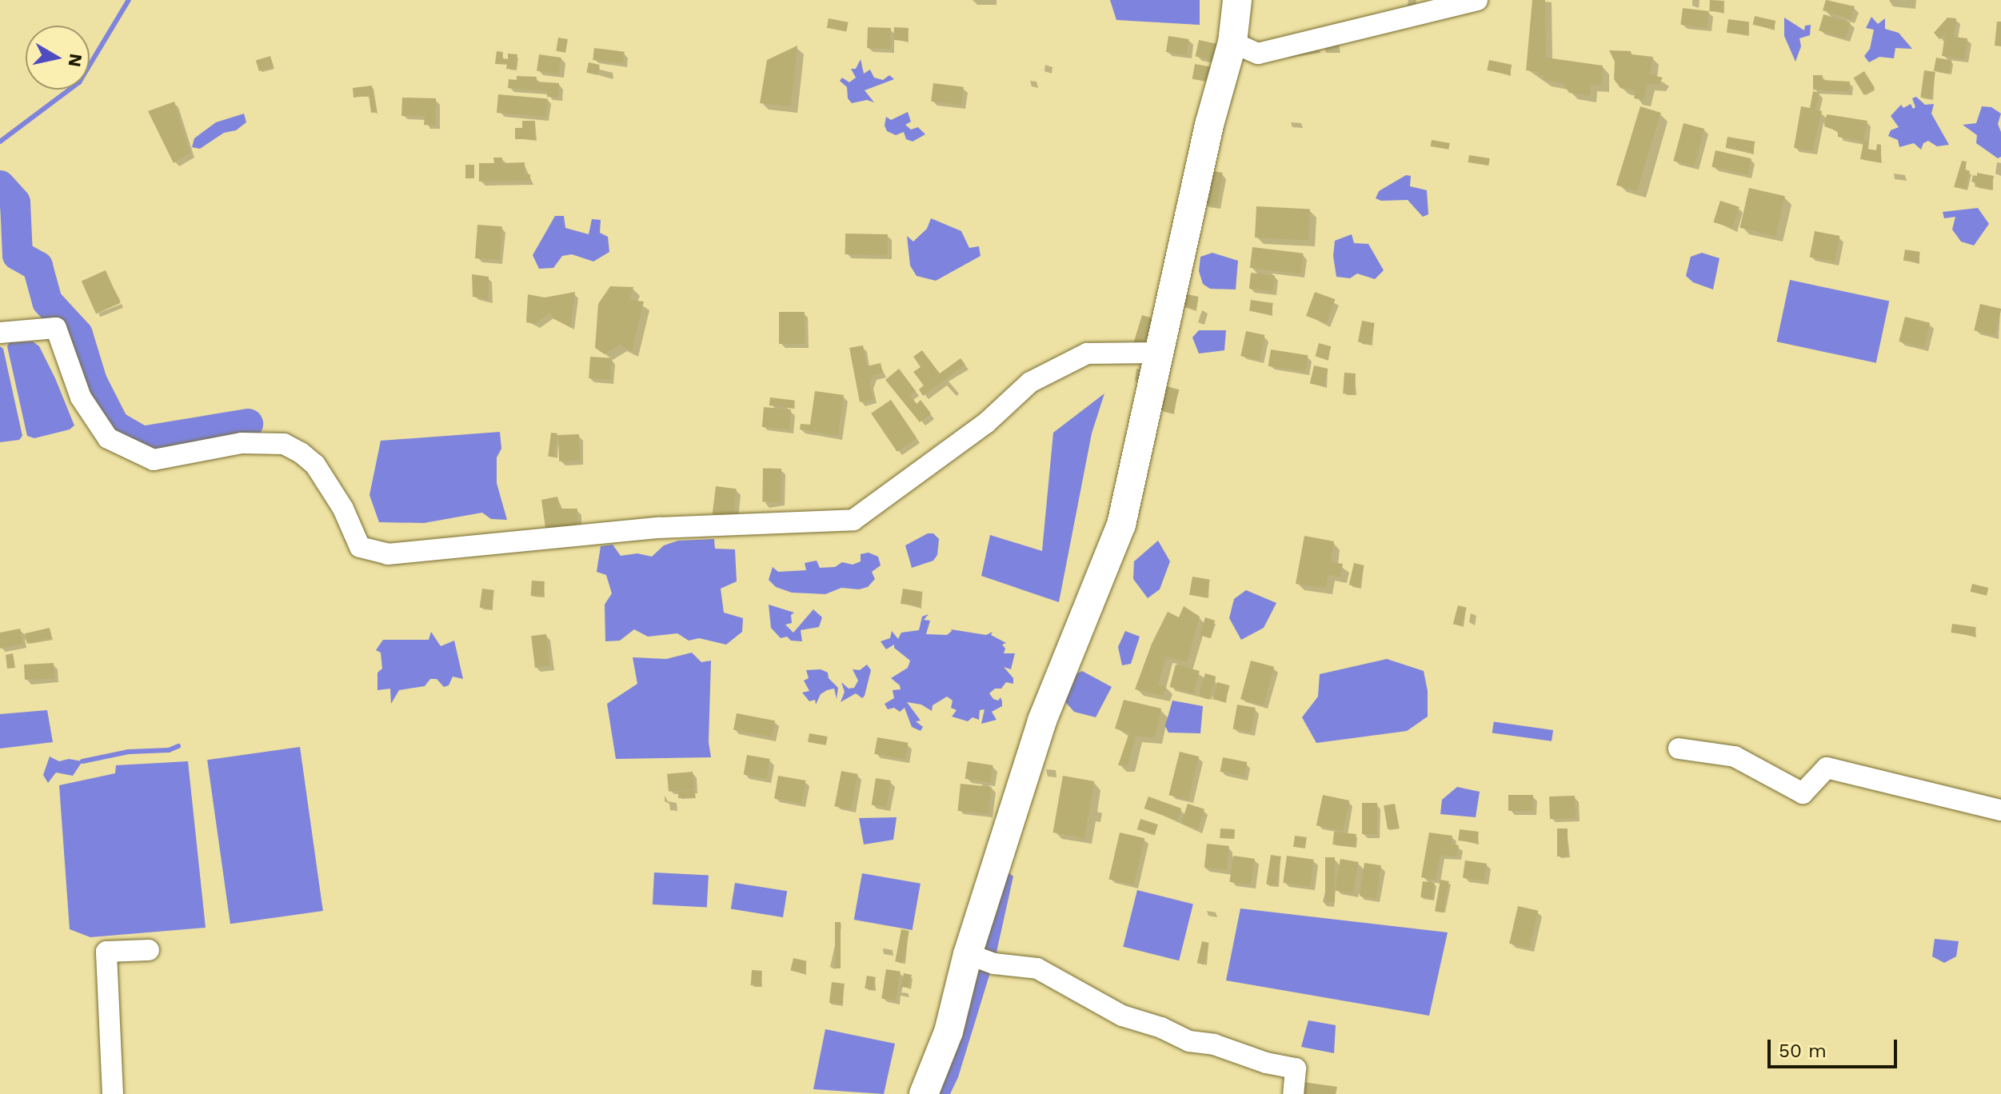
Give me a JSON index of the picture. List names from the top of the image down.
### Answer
{
  "scale_bar": "50 m",
  "north": "right"
}
